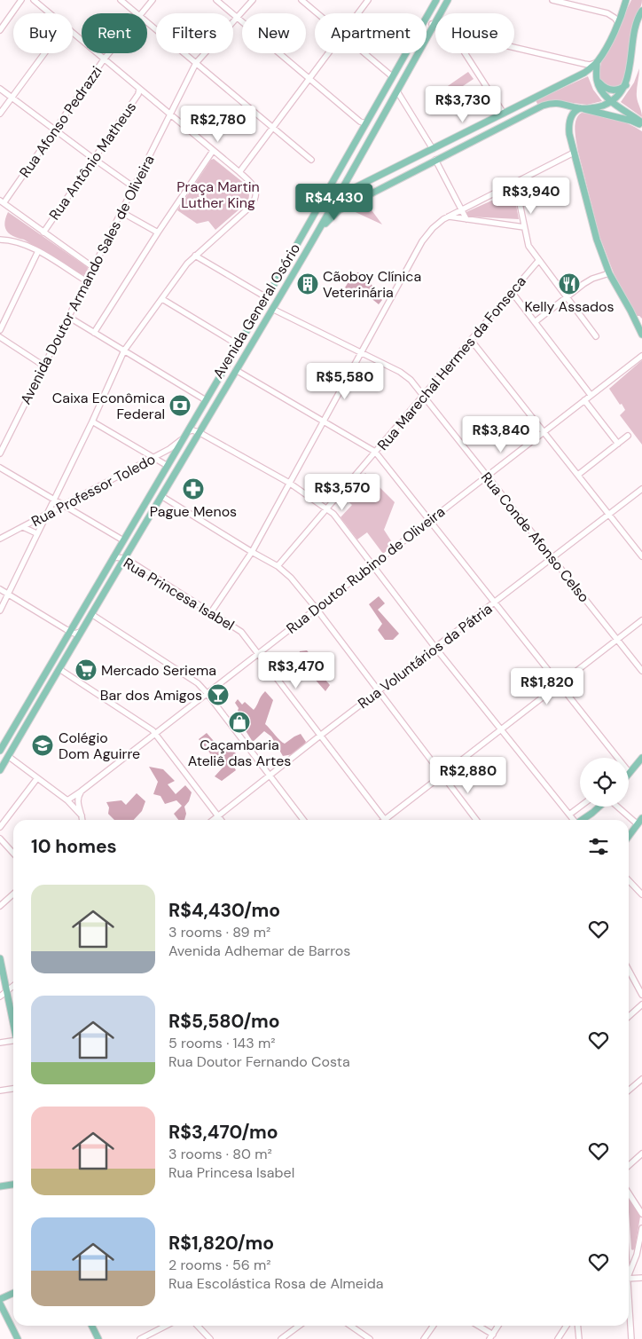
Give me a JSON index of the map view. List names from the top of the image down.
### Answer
{
  "streets": {
    "main road": ["Avenida General Osório"],
    "street": [
      "Rua Afonso Pedrazzi",
      "Rua Antônio Matheus",
      "Avenida Doutor Armando Sales de Oliveira",
      "Rua Marechal Hermes da Fonseca",
      "Rua Professor Toledo",
      "Rua Conde Afonso Celso",
      "Rua Doutor Rubino de Oliveira",
      "Rua Princesa Isabel",
      "Rua Voluntários da Pátria"
    ]
  },
  "crossings": [
    ["Avenida General Osório", "Rua Professor Toledo"],
    ["Avenida General Osório", "Rua Conde Afonso Celso"],
    ["Avenida General Osório", "Rua Princesa Isabel"],
    ["Rua Marechal Hermes da Fonseca", "Rua Conde Afonso Celso"],
    ["Rua Conde Afonso Celso", "Rua Doutor Rubino de Oliveira"],
    ["Rua Conde Afonso Celso", "Rua Voluntários da Pátria"],
    ["Rua Doutor Rubino de Oliveira", "Rua Princesa Isabel"],
    ["Rua Princesa Isabel", "Rua Voluntários da Pátria"]
  ],
  "parks": ["Praça Martin Luther King"],
  "places": {
    "building": ["Cãoboy Clínica Veterinária"],
    "restaurant": ["Kelly Assados"],
    "bank": ["Caixa Econômica Federal"],
    "pharmacy": ["Pague Menos"],
    "supermarket": ["Mercado Seriema"],
    "bar": ["Bar dos Amigos"],
    "shop": ["Caçambaria Ateliê das Artes"],
    "school or university": ["Colégio Dom Aguirre"]
  },
  "page": {
    "chip": [
      "Buy",
      "Rent",
      "Filters",
      "New",
      "Apartment",
      "House"
    ],
    "price": [
      "R$3,730",
      "R$2,780",
      "R$3,940",
      "R$4,430",
      "R$5,580",
      "R$3,840",
      "R$3,570",
      "R$3,470",
      "R$1,820",
      "R$2,880"
    ],
    "heading": "10 homes",
    "list": [
      {
        "name": "R$4,430/mo",
        "note": "3 rooms · 89 m² · Avenida Adhemar de Barros"
      },
      {
        "name": "R$5,580/mo",
        "note": "5 rooms · 143 m² · Rua Doutor Fernando Costa"
      },
      {
        "name": "R$3,470/mo",
        "note": "3 rooms · 80 m² · Rua Princesa Isabel"
      },
      {
        "name": "R$1,820/mo",
        "note": "2 rooms · 56 m² · Rua Escolástica Rosa de Almeida"
      }
    ]
  }
}
